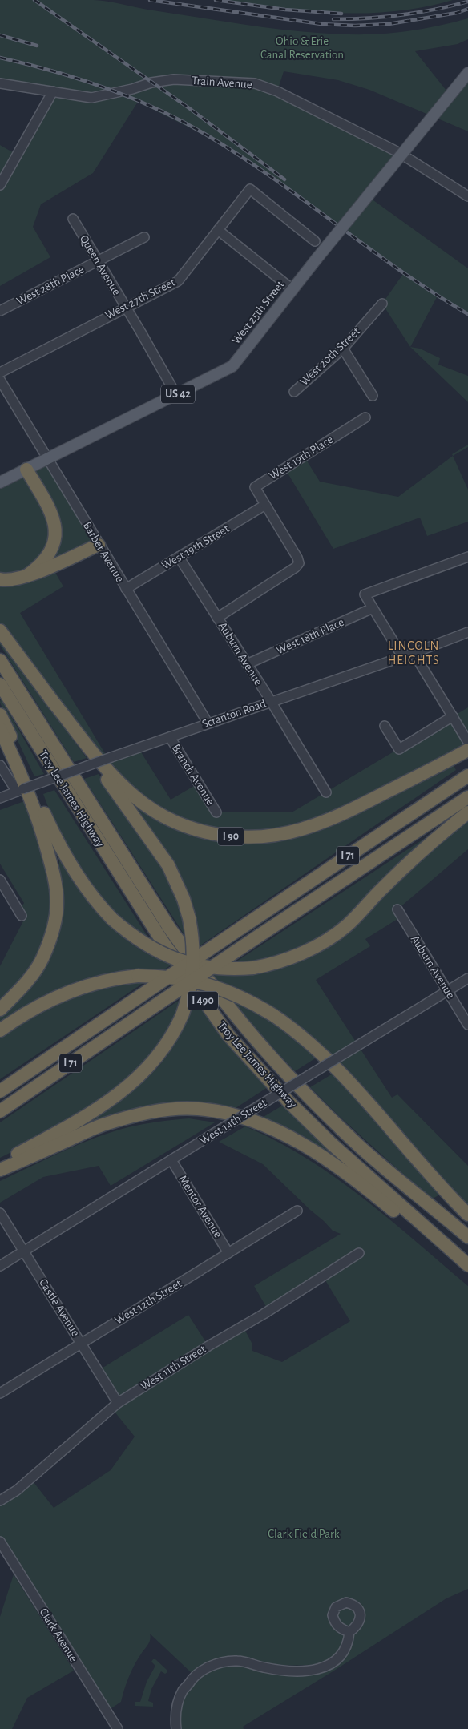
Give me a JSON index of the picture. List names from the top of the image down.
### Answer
{
  "streets": {
    "highway": [
      "Troy Lee James Highway",
      "I 90",
      "I 71",
      "I 490"
    ],
    "main road": ["West 25th Street", "US 42"],
    "street": [
      "Train Avenue",
      "Queen Avenue",
      "West 28th Place",
      "West 27th Street",
      "West 20th Street",
      "West 19th Place",
      "West 19th Street",
      "Barber Avenue",
      "West 18th Place",
      "Auburn Avenue",
      "Scranton Road",
      "Branch Avenue",
      "West 14th Street",
      "Mentor Avenue",
      "West 12th Street",
      "Castle Avenue",
      "West 11th Street",
      "Clark Avenue"
    ]
  },
  "crossings": [
    ["Queen Avenue", "West 28th Place"],
    ["Queen Avenue", "West 27th Street"],
    ["Queen Avenue", "West 25th Street"],
    ["West 25th Street", "Barber Avenue"],
    ["West 19th Place", "West 19th Street"],
    ["West 19th Street", "Barber Avenue"],
    ["West 19th Street", "Auburn Avenue"],
    ["Barber Avenue", "Scranton Road"],
    ["West 18th Place", "Auburn Avenue"],
    ["Auburn Avenue", "Scranton Road"],
    ["Auburn Avenue", "West 14th Street"],
    ["Scranton Road", "Branch Avenue"],
    ["West 14th Street", "Mentor Avenue"],
    ["West 14th Street", "Castle Avenue"],
    ["Mentor Avenue", "West 12th Street"],
    ["West 12th Street", "Castle Avenue"],
    ["Castle Avenue", "West 11th Street"]
  ],
  "districts": ["LINCOLN HEIGHTS"],
  "parks": ["Ohio & Erie Canal Reservation", "Clark Field Park"]
}
